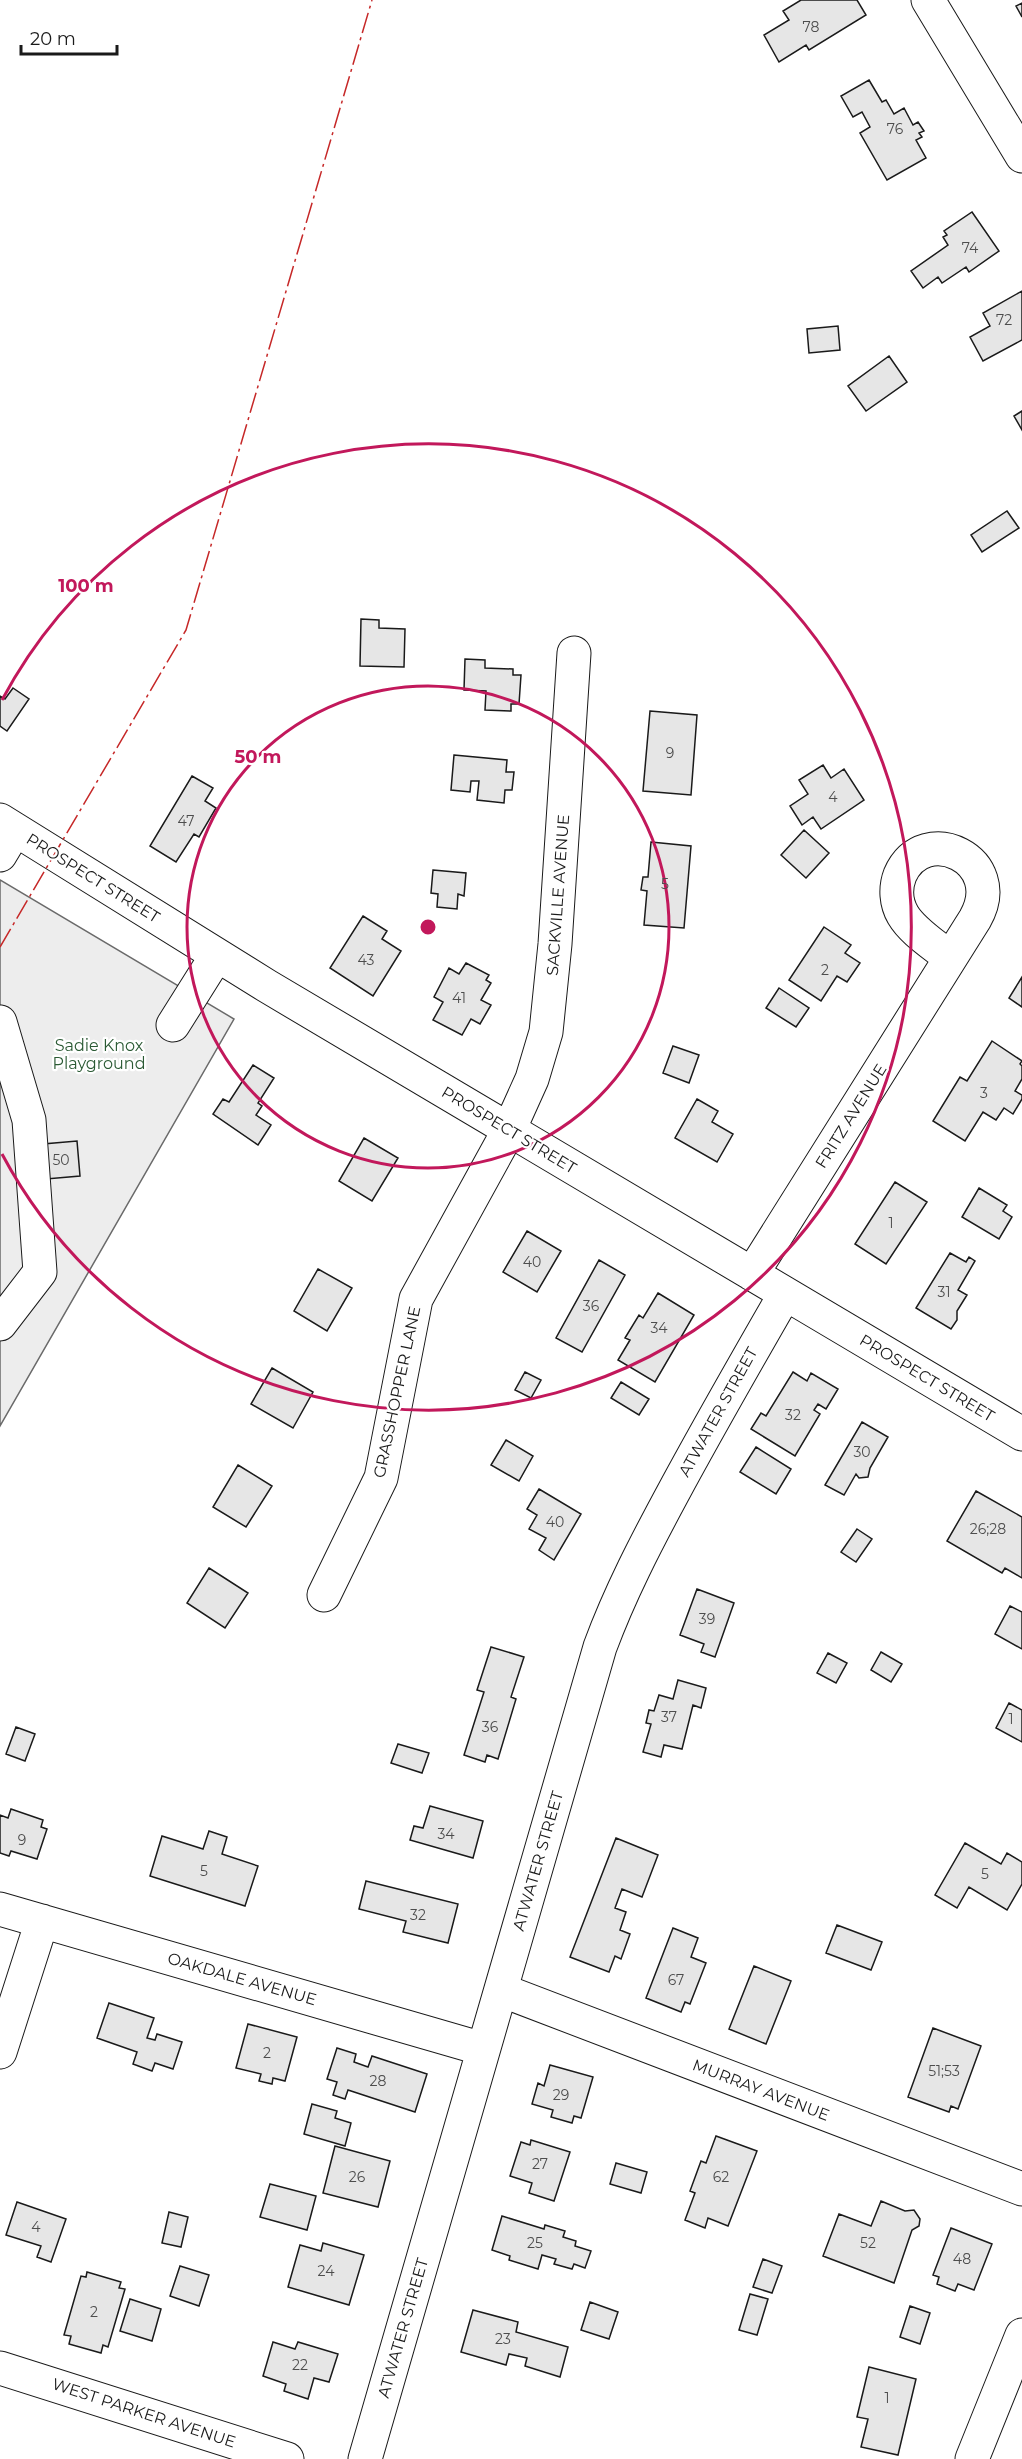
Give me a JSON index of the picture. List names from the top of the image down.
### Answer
{
  "streets": {
    "street": [
      "PROSPECT STREET",
      "SACKVILLE AVENUE",
      "FRITZ AVENUE",
      "GRASSHOPPER LANE",
      "ATWATER STREET",
      "OAKDALE AVENUE",
      "MURRAY AVENUE",
      "WEST PARKER AVENUE"
    ]
  },
  "crossings": [
    ["PROSPECT STREET", "SACKVILLE AVENUE"],
    ["PROSPECT STREET", "FRITZ AVENUE"],
    ["PROSPECT STREET", "GRASSHOPPER LANE"],
    ["PROSPECT STREET", "ATWATER STREET"],
    ["SACKVILLE AVENUE", "GRASSHOPPER LANE"],
    ["ATWATER STREET", "OAKDALE AVENUE"],
    ["ATWATER STREET", "MURRAY AVENUE"]
  ],
  "parks": ["Sadie Knox Playground"],
  "house_numbers": [
    "78",
    "76",
    "74",
    "72",
    "9",
    "4",
    "47",
    "5",
    "43",
    "2",
    "41",
    "3",
    "50",
    "1",
    "40",
    "31",
    "36",
    "34",
    "32",
    "30",
    "40",
    "26;28",
    "39",
    "37",
    "1",
    "36",
    "34",
    "9",
    "5",
    "5",
    "32",
    "67",
    "2",
    "51;53",
    "28",
    "29",
    "27",
    "26",
    "62",
    "4",
    "25",
    "52",
    "48",
    "24",
    "2",
    "23",
    "22",
    "1"
  ],
  "scale_bar": "20 m",
  "rings": ["100 m", "50 m"]
}
